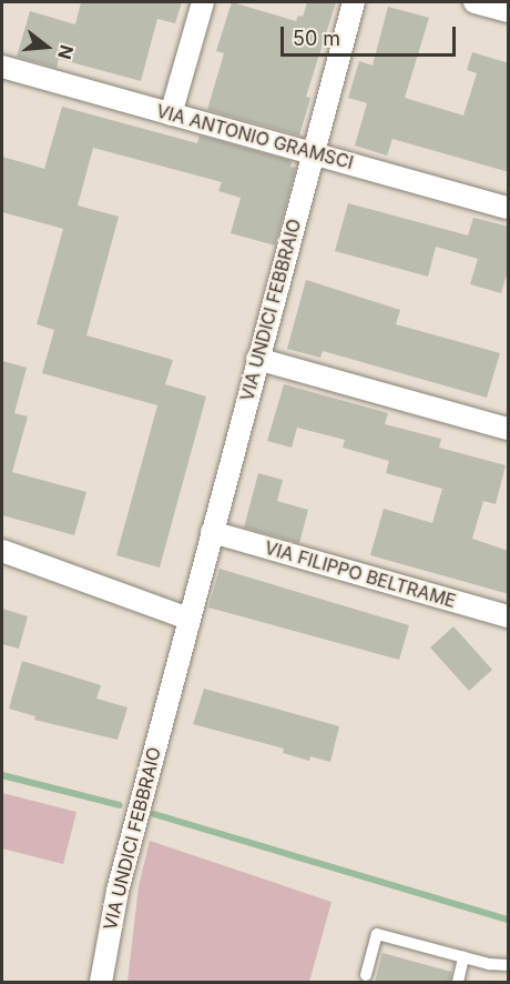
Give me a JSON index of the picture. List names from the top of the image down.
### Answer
{
  "streets": {
    "street": ["VIA ANTONIO GRAMSCI", "VIA UNDICI FEBBRAIO", "VIA FILIPPO BELTRAME"]
  },
  "crossings": [
    ["VIA ANTONIO GRAMSCI", "VIA UNDICI FEBBRAIO"],
    ["VIA UNDICI FEBBRAIO", "VIA FILIPPO BELTRAME"]
  ],
  "scale_bar": "50 m",
  "north": "right"
}
